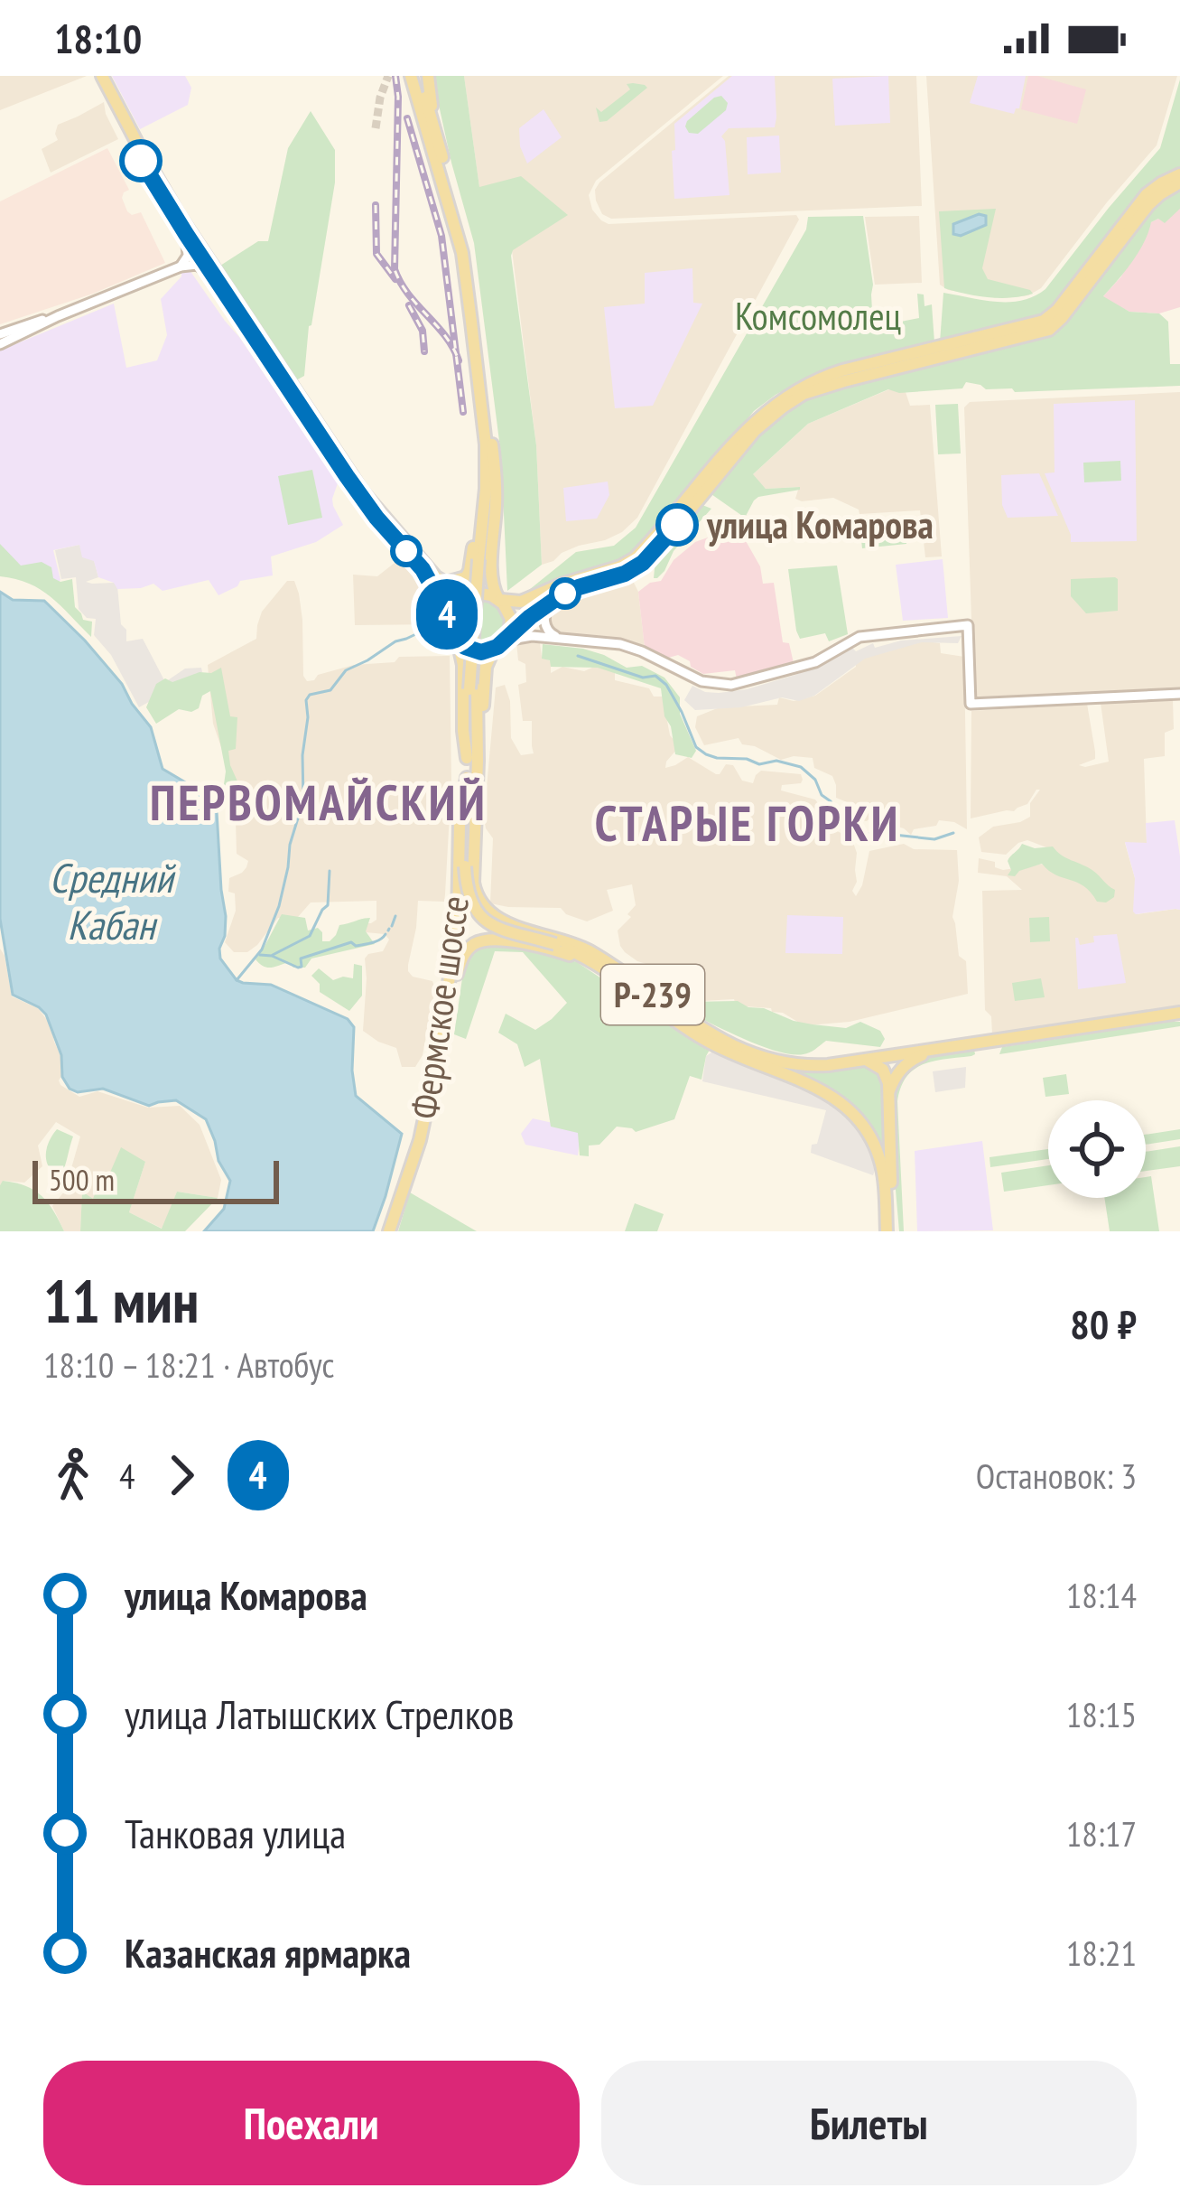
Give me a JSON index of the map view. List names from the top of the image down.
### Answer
{
  "streets": {
    "main road": ["Р-239", "Фермское шоссе"]
  },
  "crossings": [
    ["Р-239", "Фермское шоссе"]
  ],
  "districts": ["ПЕРВОМАЙСКИЙ", "СТАРЫЕ ГОРКИ"],
  "water": ["Средний Кабан"],
  "parks": ["Комсомолец"],
  "places": ["улица Комарова"],
  "lines": ["bus line 4"],
  "scale_bar": "500 m",
  "page": {
    "status": "18:10",
    "on_map": "4",
    "scale": "500 m",
    "heading": ["11 мин", "18:10 – 18:21 · Автобус", "80 ₽"],
    "legs": ["4", "4", "Остановок: 3"],
    "list": [
      {
        "name": "улица Комарова",
        "value": "18:14"
      },
      {
        "name": "улица Латышских Стрелков",
        "value": "18:15"
      },
      {
        "name": "Танковая улица",
        "value": "18:17"
      },
      {
        "name": "Казанская ярмарка",
        "value": "18:21"
      }
    ],
    "buttons": ["Поехали", "Билеты"]
  }
}
